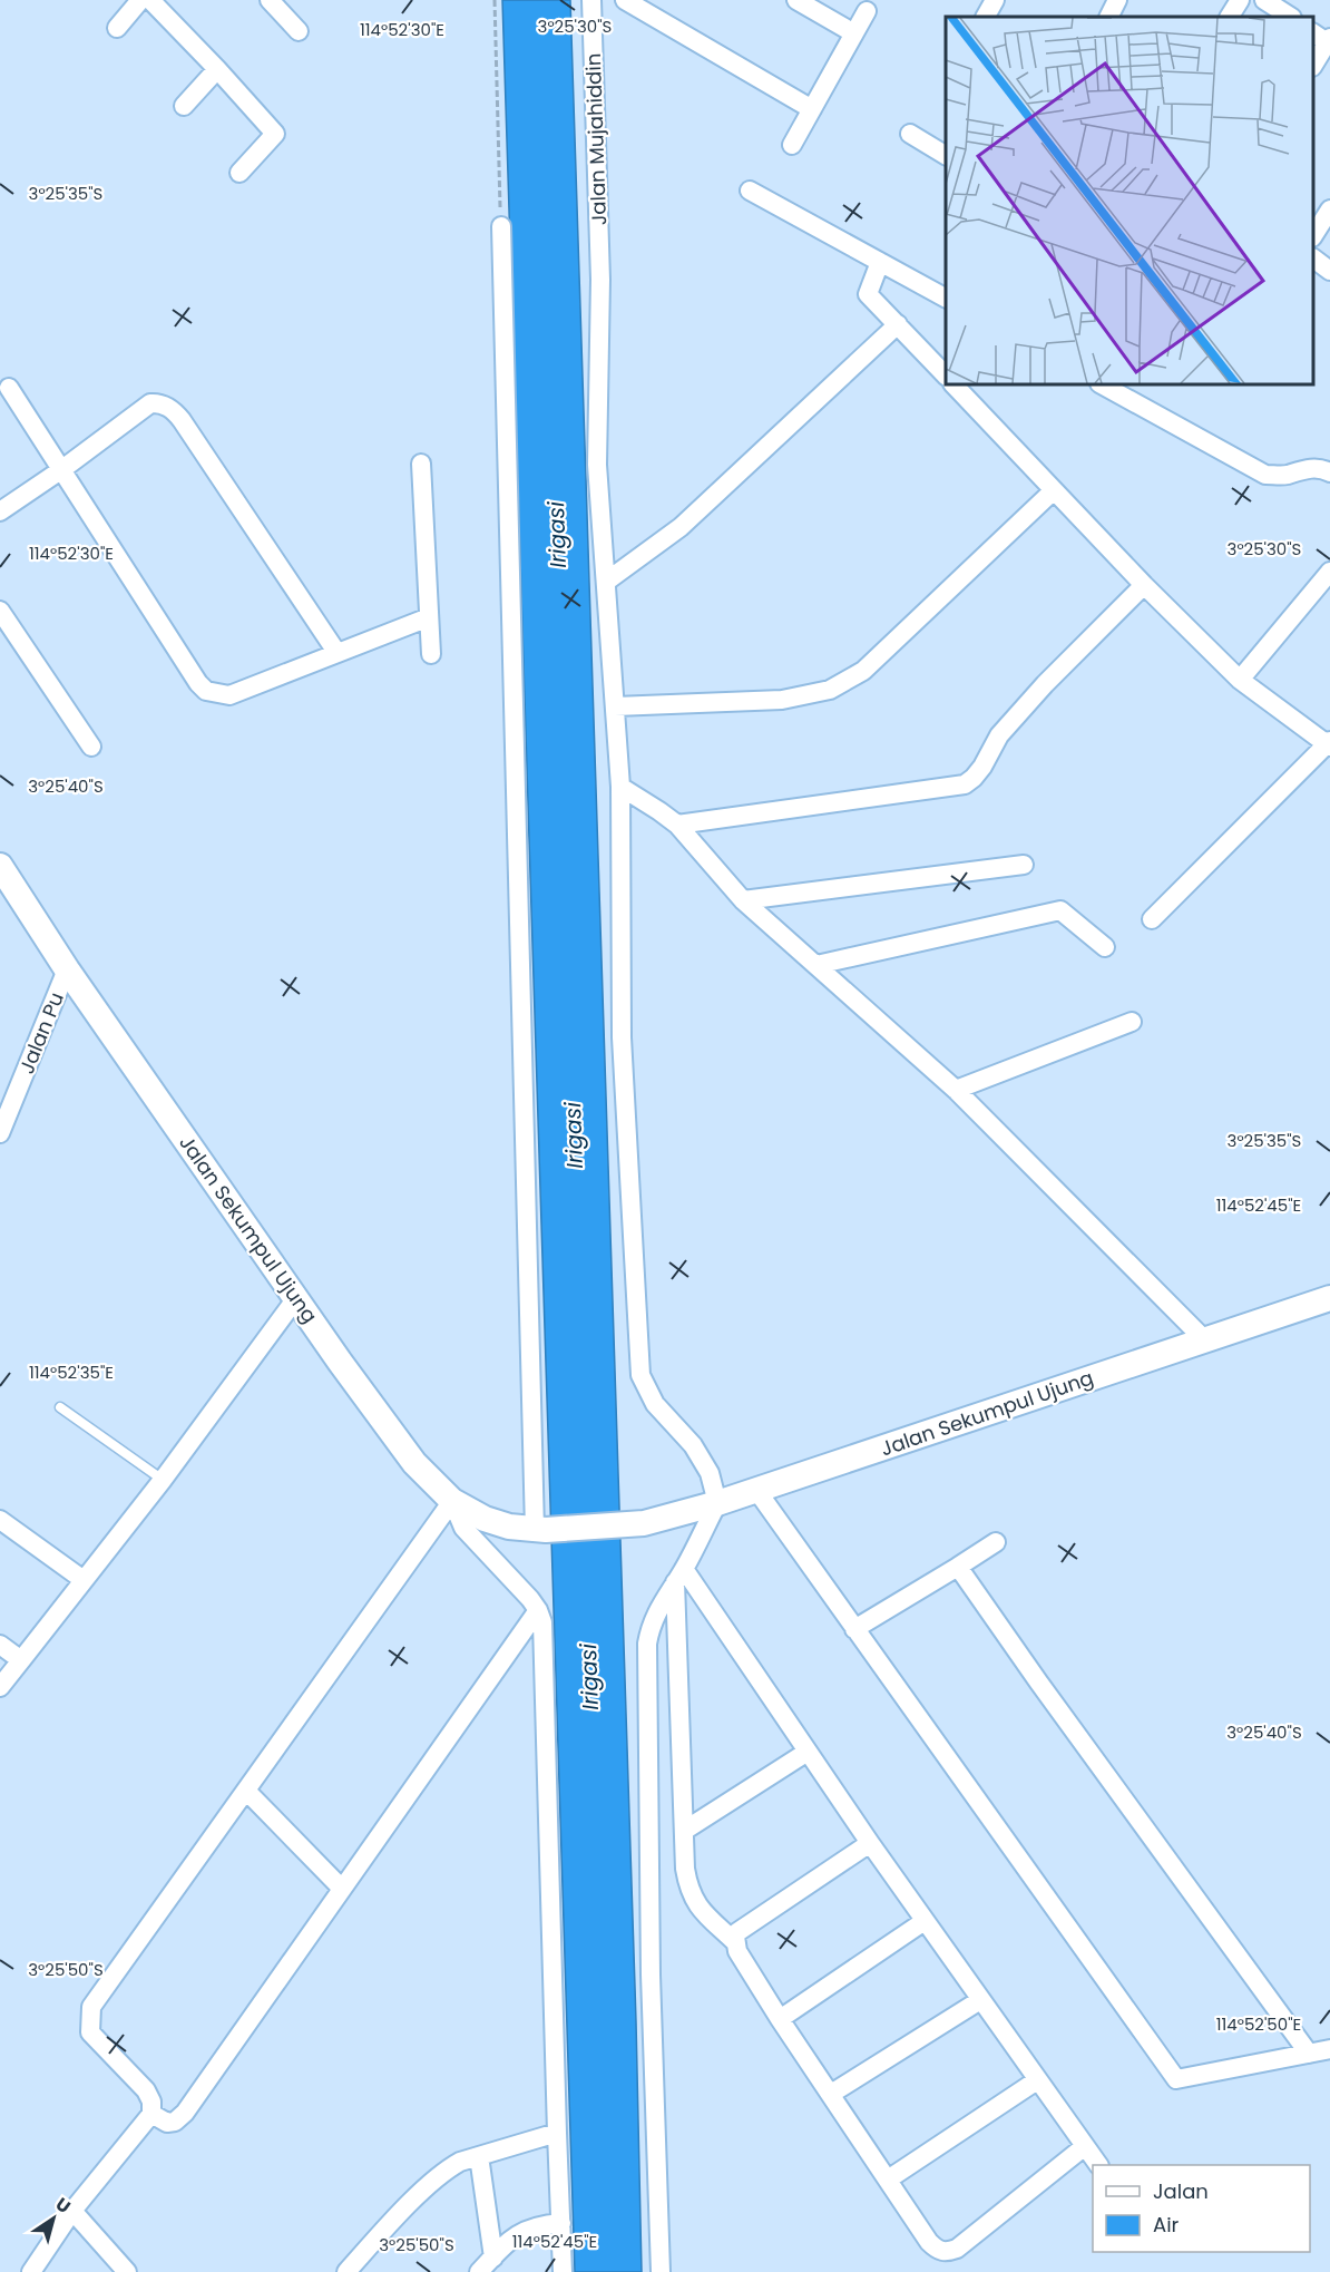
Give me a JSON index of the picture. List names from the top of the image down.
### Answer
{
  "streets": {
    "main road": ["Jalan Sekumpul Ujung"],
    "street": ["Jalan Mujahiddin", "Jalan Pu"]
  },
  "crossings": [
    ["Jalan Mujahiddin", "Jalan Sekumpul Ujung"],
    ["Jalan Pu", "Jalan Sekumpul Ujung"]
  ],
  "water": ["Irigasi"],
  "legend": ["Jalan", "Air"],
  "north": "top right",
  "coordinates": [
    "3°25'30\"S",
    "114°52'30\"E",
    "3°25'35\"S",
    "3°25'40\"S",
    "114°52'45\"E",
    "114°52'35\"E",
    "3°25'50\"S",
    "114°52'50\"E"
  ]
}
